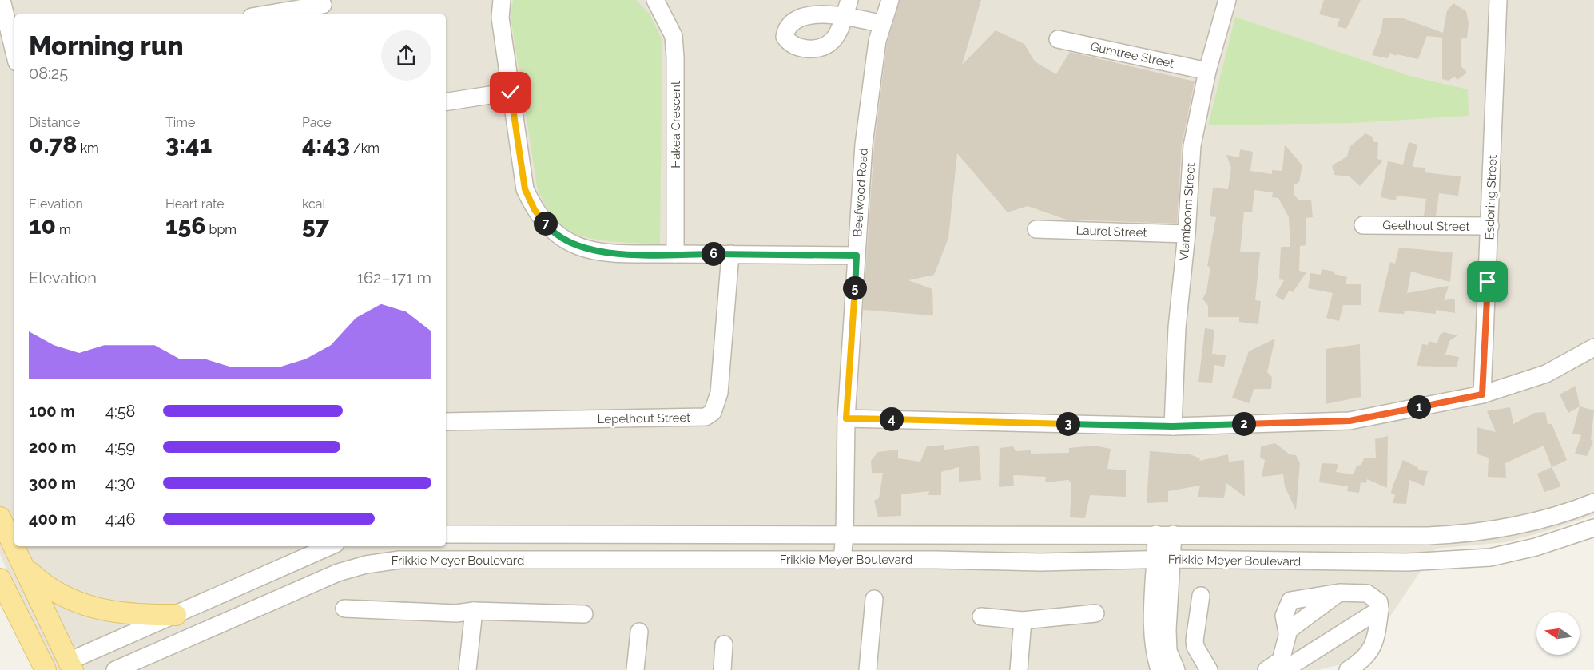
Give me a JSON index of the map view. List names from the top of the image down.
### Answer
{
  "streets": {
    "street": [
      "Gumtree Street",
      "Hakea Crescent",
      "Beefwood Road",
      "Esdoring Street",
      "Vlamboom Street",
      "Geelhout Street",
      "Laurel Street",
      "Lepelhout Street",
      "Frikkie Meyer Boulevard"
    ]
  },
  "crossings": [
    ["Gumtree Street", "Vlamboom Street"],
    ["Beefwood Road", "Frikkie Meyer Boulevard"],
    ["Esdoring Street", "Geelhout Street"],
    ["Vlamboom Street", "Laurel Street"]
  ],
  "north": "left",
  "page": {
    "heading": ["Morning run", "08:25"],
    "stats": [
      ["Distance", "0.78 km"],
      ["Time", "3:41"],
      ["Pace", "4:43 /km"],
      ["Elevation", "10 m"],
      ["Heart rate", "156 bpm"],
      ["kcal", "57"]
    ],
    "pins": [
      "7",
      "6",
      "5",
      "1",
      "4",
      "2",
      "3"
    ],
    "chart": ["Elevation", "162–171 m"],
    "list": [
      {
        "name": "100 m",
        "note": "4:58"
      },
      {
        "name": "200 m",
        "note": "4:59"
      },
      {
        "name": "300 m",
        "note": "4:30"
      },
      {
        "name": "400 m",
        "note": "4:46"
      }
    ]
  }
}
